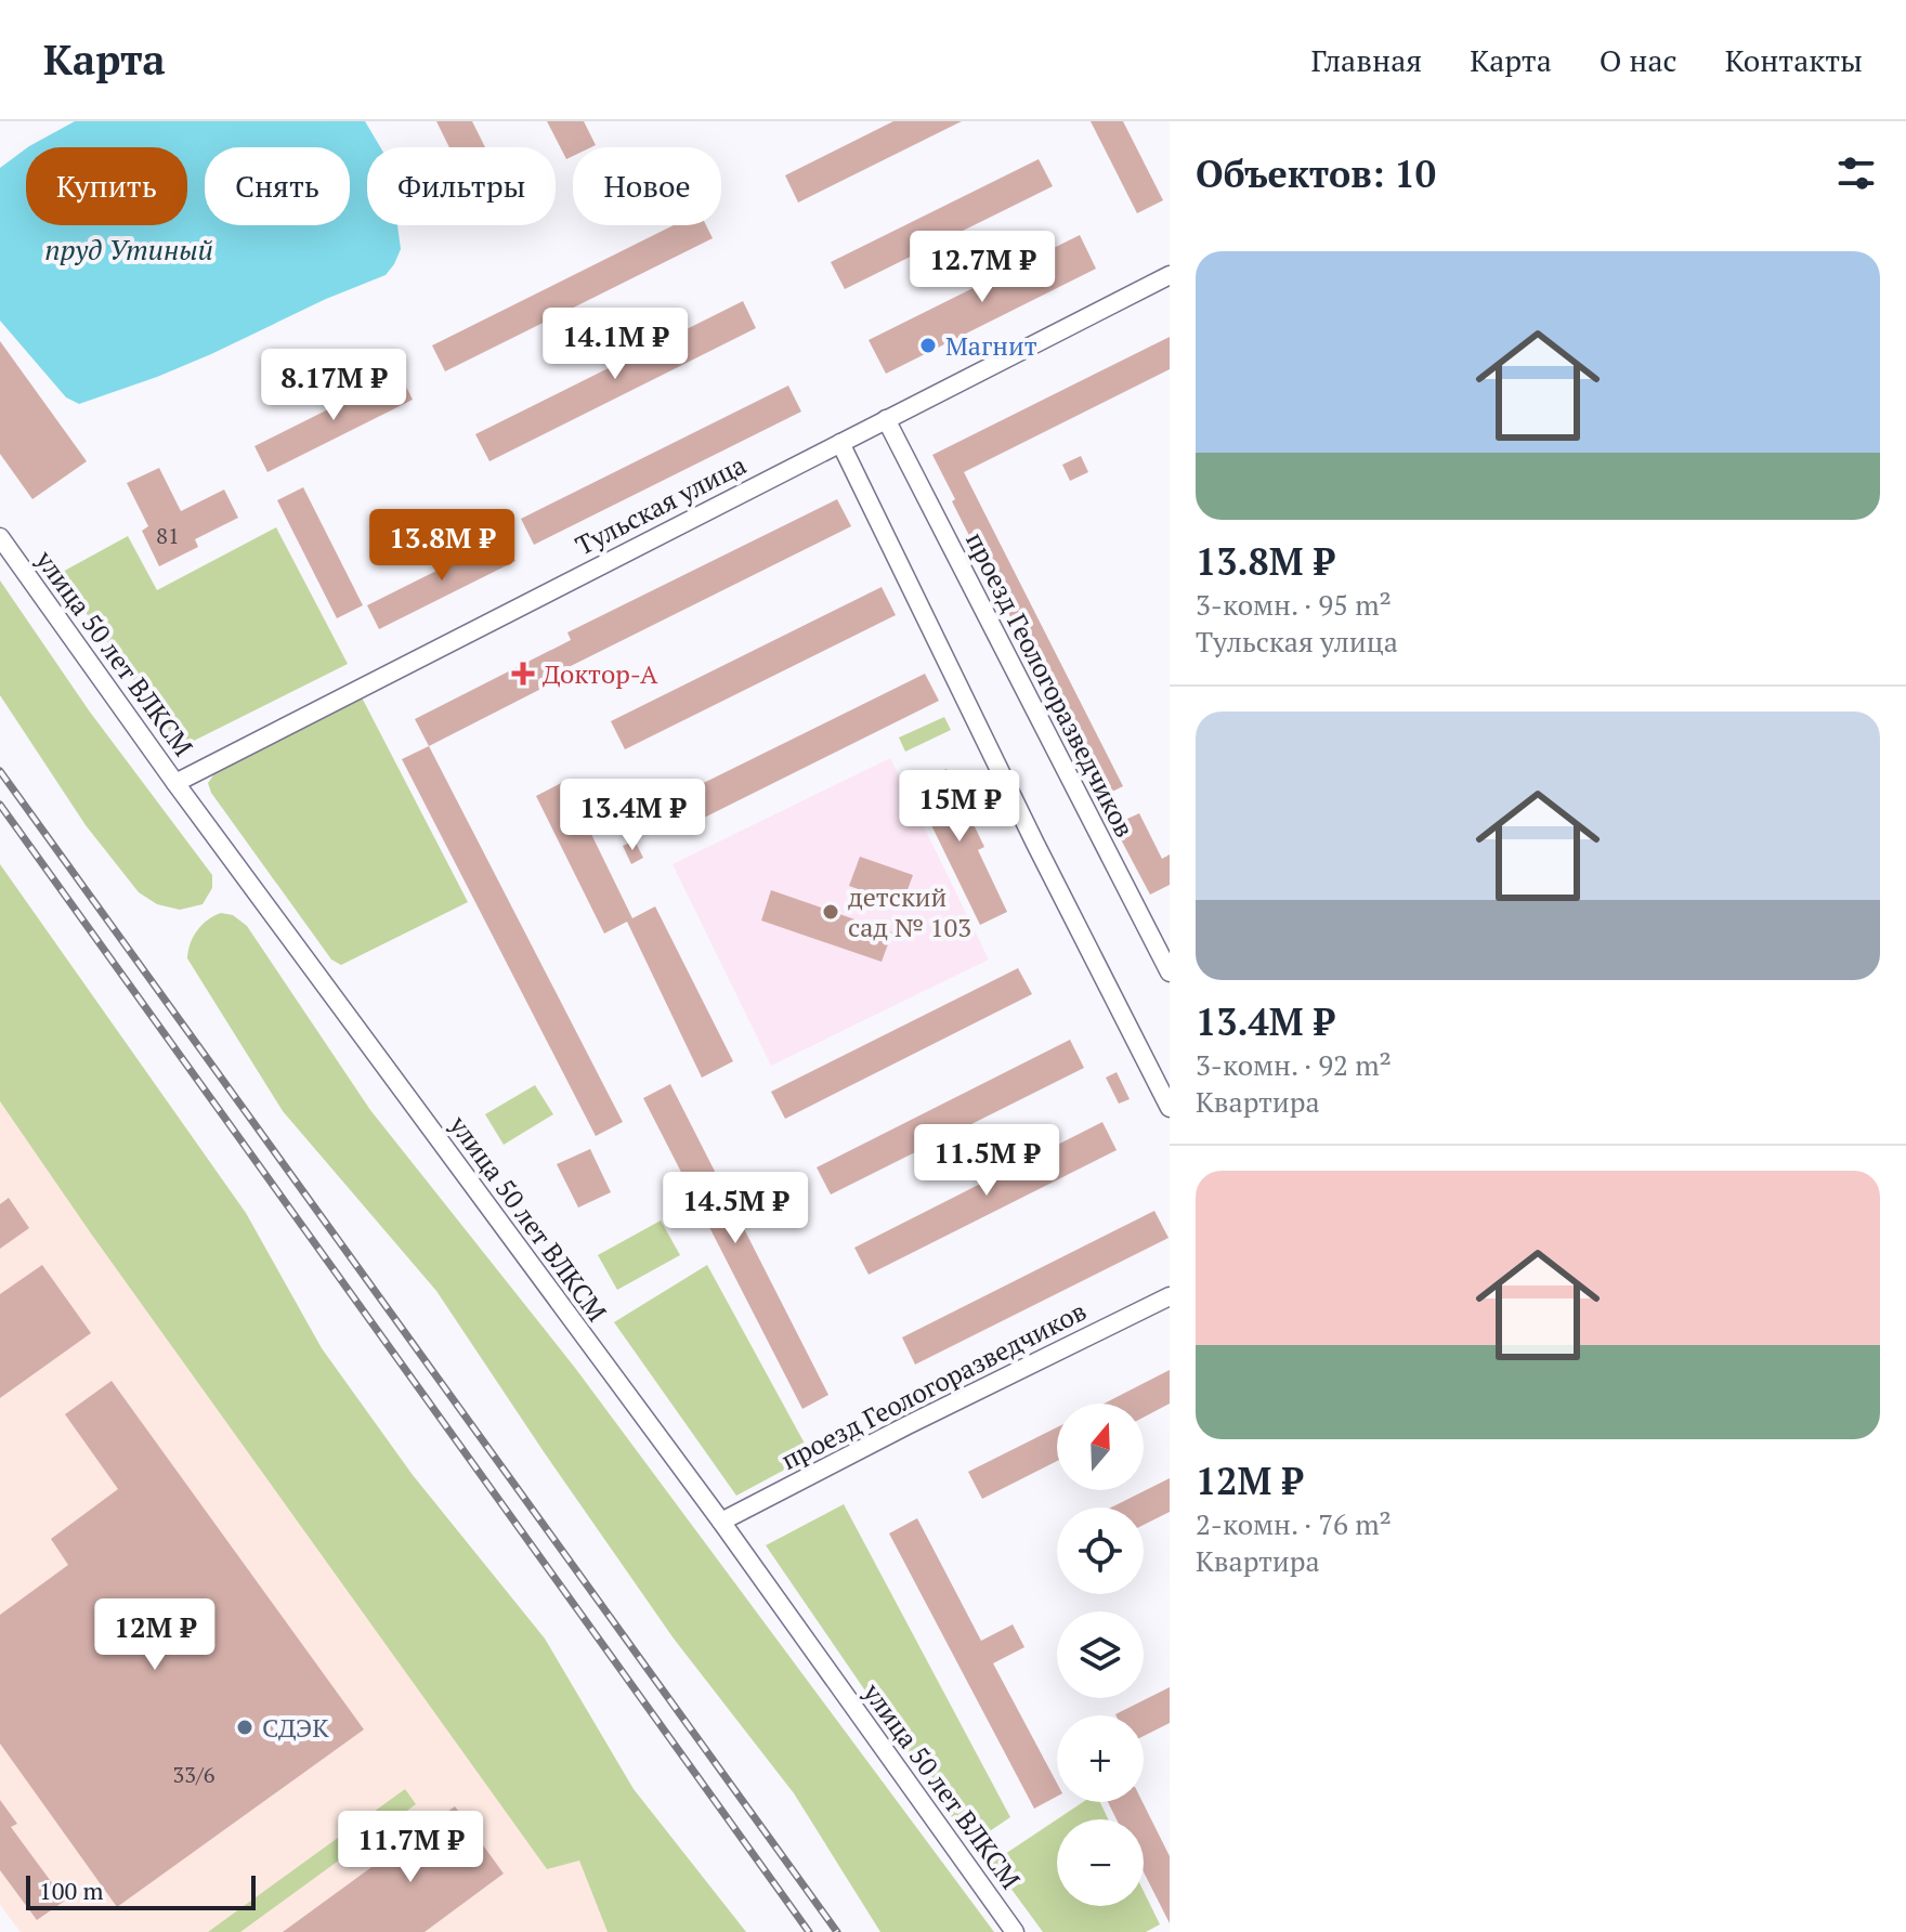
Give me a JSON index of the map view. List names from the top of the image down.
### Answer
{
  "streets": {
    "street": ["Тульская улица", "улица 50 лет ВЛКСМ", "проезд Геологоразведчиков"]
  },
  "crossings": [
    ["Тульская улица", "улица 50 лет ВЛКСМ"],
    ["Тульская улица", "проезд Геологоразведчиков"],
    ["улица 50 лет ВЛКСМ", "проезд Геологоразведчиков"]
  ],
  "water": ["пруд Утиный"],
  "places": {
    "other": ["Магнит", "детский сад № 103", "СДЭК"],
    "health": ["Доктор-А"]
  },
  "house_numbers": ["81", "33/6"],
  "scale_bar": "100 m",
  "north": "top",
  "page": {
    "header": "Карта",
    "nav": [
      "Главная",
      "Карта",
      "О нас",
      "Контакты"
    ],
    "heading": "Объектов: 10",
    "chip": [
      "Купить",
      "Снять",
      "Фильтры",
      "Новое"
    ],
    "list": [
      {
        "name": "13.8M ₽",
        "note": "3-комн. · 95 m² · Тульская улица"
      },
      {
        "name": "13.4M ₽",
        "note": "3-комн. · 92 m² · Квартира"
      },
      {
        "name": "12M ₽",
        "note": "2-комн. · 76 m² · Квартира"
      }
    ],
    "price": [
      "12.7M ₽",
      "14.1M ₽",
      "8.17M ₽",
      "13.8M ₽",
      "15M ₽",
      "13.4M ₽",
      "11.5M ₽",
      "14.5M ₽",
      "12M ₽",
      "11.7M ₽"
    ],
    "map_buttons": ["+", "−"],
    "scale": "100 m"
  }
}
